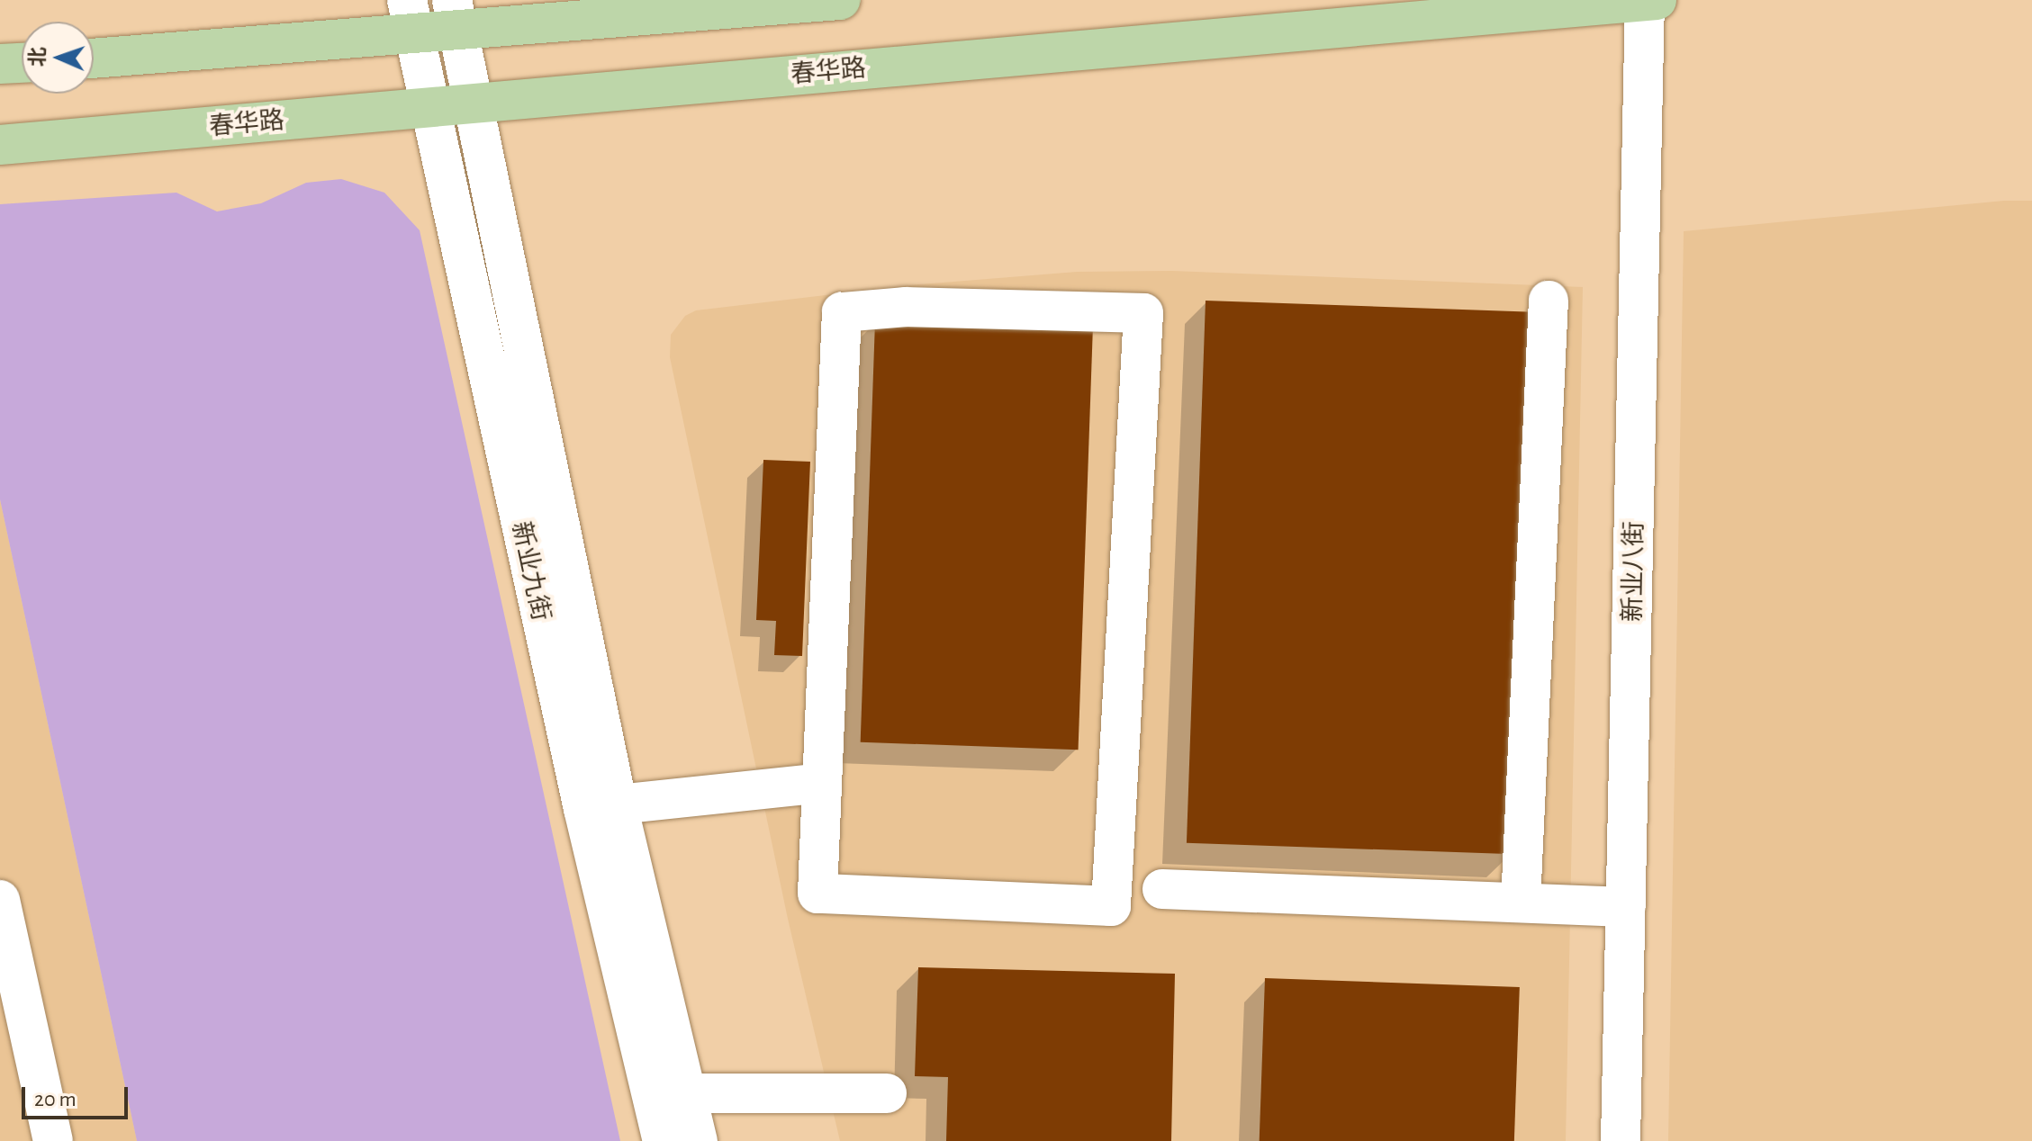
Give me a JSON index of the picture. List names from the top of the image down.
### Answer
{
  "streets": {
    "main road": ["春华路"],
    "street": ["新业九街", "新业八街"]
  },
  "crossings": [
    ["春华路", "新业九街"],
    ["春华路", "新业八街"]
  ],
  "scale_bar": "20 m",
  "north": "left"
}
